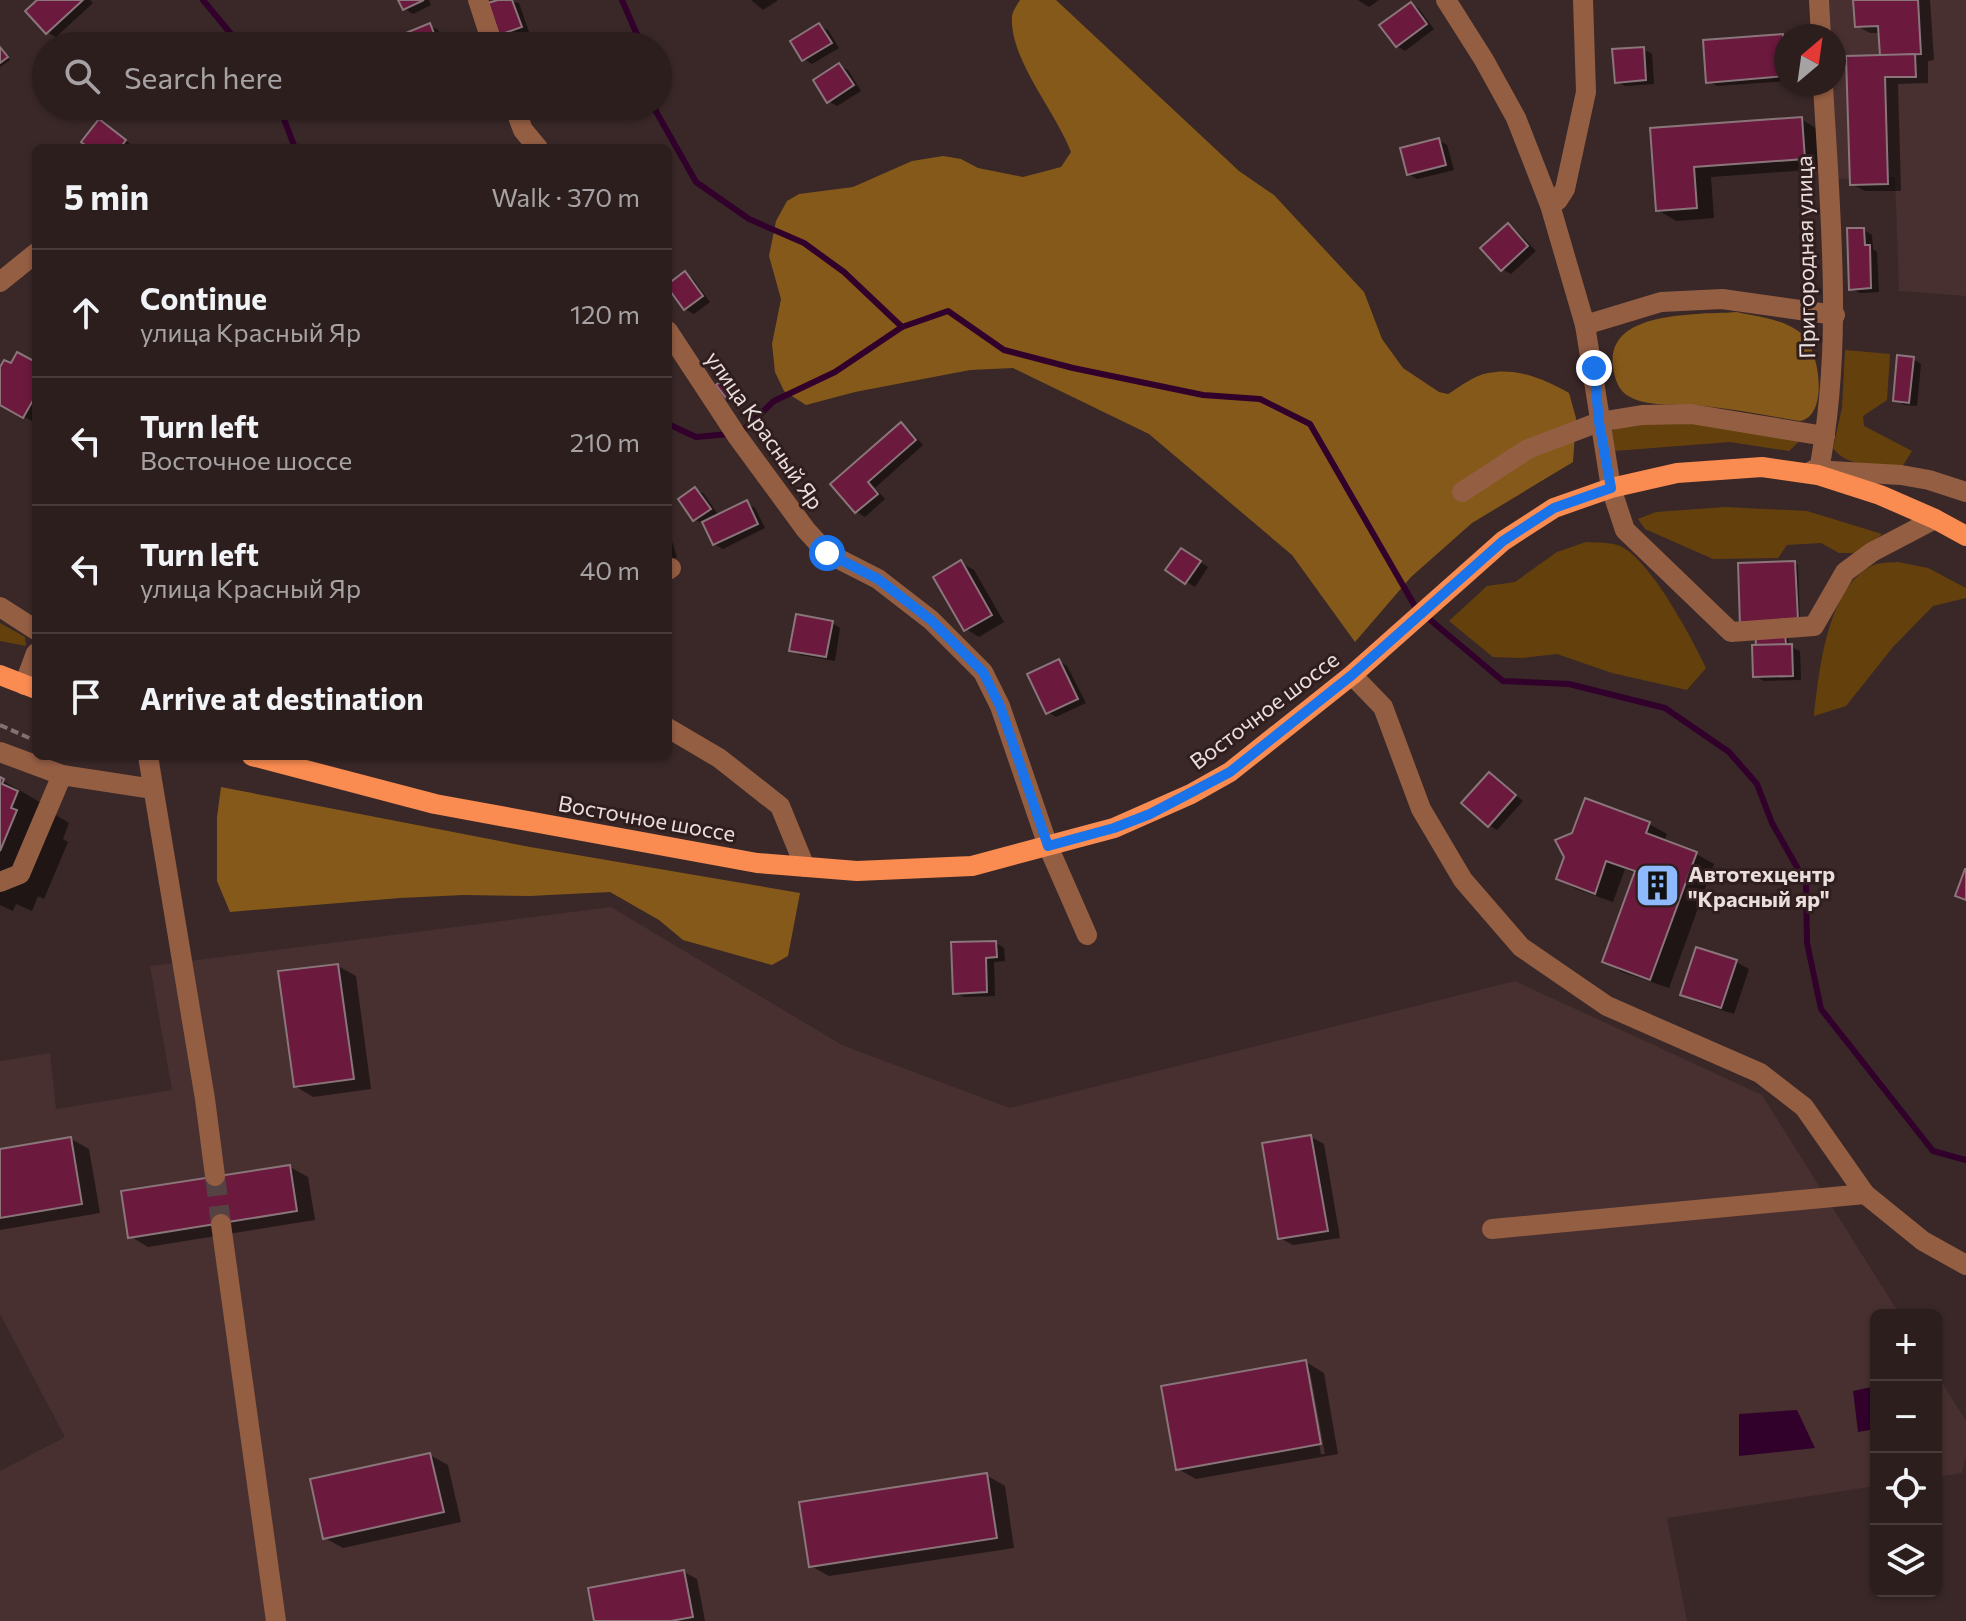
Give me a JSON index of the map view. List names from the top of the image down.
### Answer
{
  "streets": {
    "main road": ["Восточное шоссе"],
    "street": ["Пригородная улица", "улица Красный Яр"]
  },
  "crossings": [
    ["Пригородная улица", "Восточное шоссе"],
    ["улица Красный Яр", "Восточное шоссе"]
  ],
  "places": {
    "building": ["Автотехцентр \"Красный яр\""]
  },
  "north": "top right",
  "page": {
    "search": "Search here",
    "heading": ["5 min", "Walk · 370 m"],
    "list": [
      ["Continue", "улица Красный Яр", "120 m"],
      ["Turn left", "Восточное шоссе", "210 m"],
      ["Turn left", "улица Красный Яр", "40 m"],
      "Arrive at destination"
    ],
    "map_buttons": ["+", "−"]
  }
}
